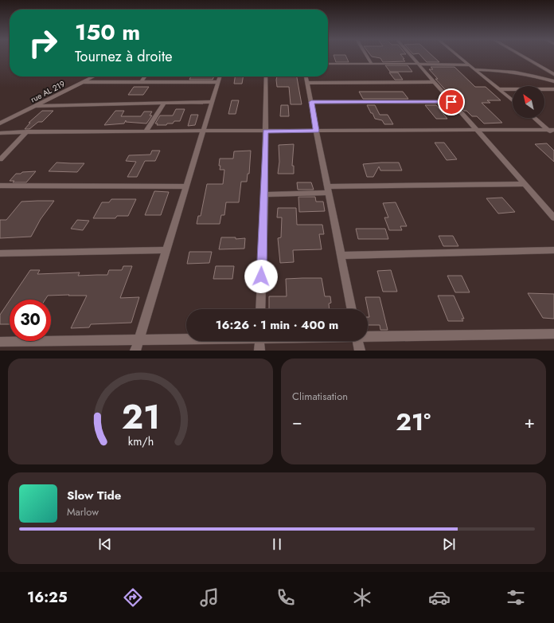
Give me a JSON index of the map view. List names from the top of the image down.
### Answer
{
  "streets": {
    "street": ["rue AL 219"]
  },
  "north": "top left",
  "page": {
    "turn": ["150 m", "Tournez à droite"],
    "limit": "30",
    "trip": "16:26 · 1 min · 400 m",
    "tile": "Climatisation",
    "heat": ["−", "21°", "+"],
    "song": ["Slow Tide", "Marlow"],
    "tabs": "16:25",
    "gauge": ["21", "km/h"]
  }
}
